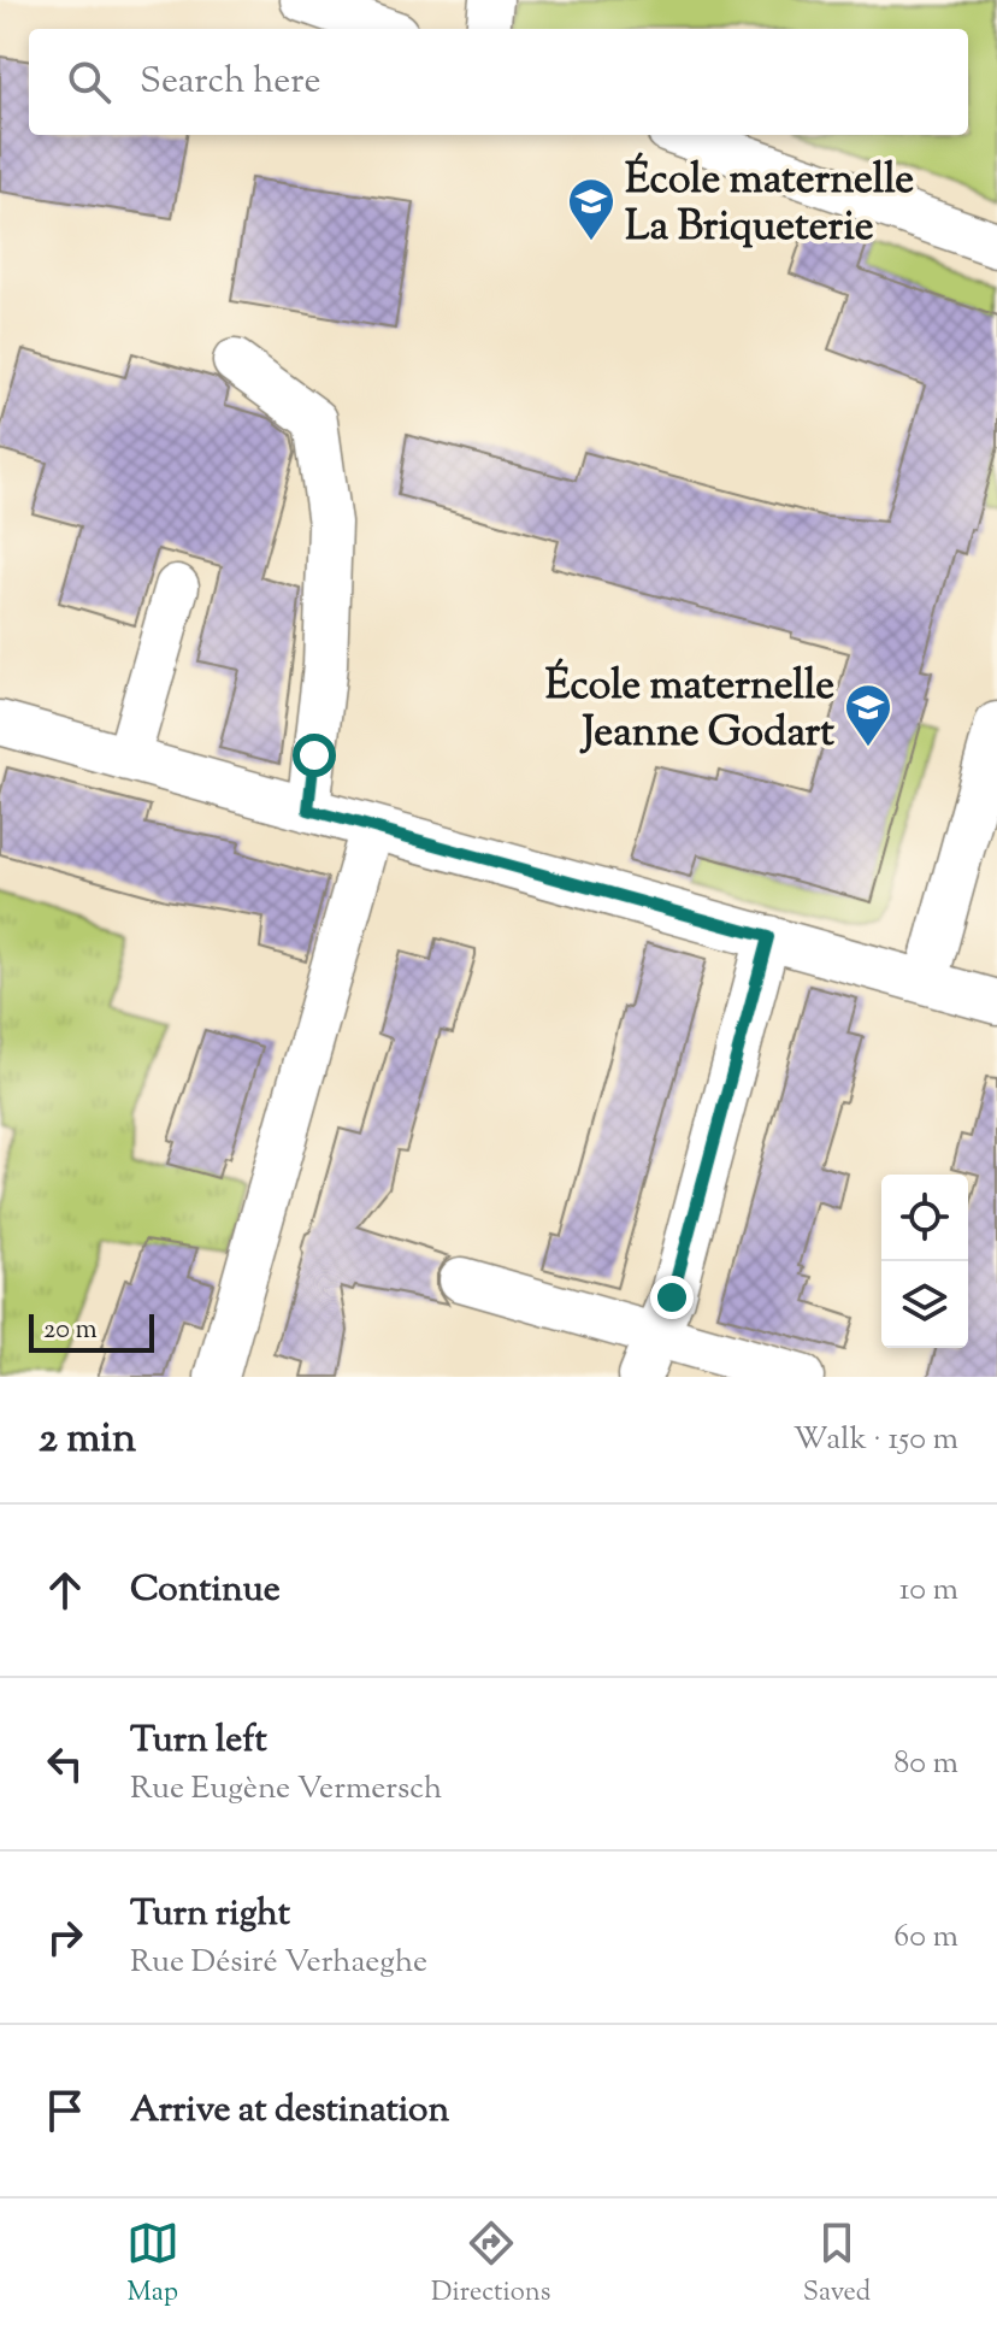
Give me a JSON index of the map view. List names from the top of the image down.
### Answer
{
  "places": {
    "school or university": ["École maternelle La Briqueterie", "École maternelle Jeanne Godart"]
  },
  "scale_bar": "20 m",
  "page": {
    "search": "Search here",
    "scale": "20 m",
    "heading": ["2 min", "Walk · 150 m"],
    "list": [
      ["Continue", "10 m"],
      ["Turn left", "Rue Eugène Vermersch", "80 m"],
      ["Turn right", "Rue Désiré Verhaeghe", "60 m"],
      "Arrive at destination"
    ],
    "nav": ["Map", "Directions", "Saved"]
  }
}
